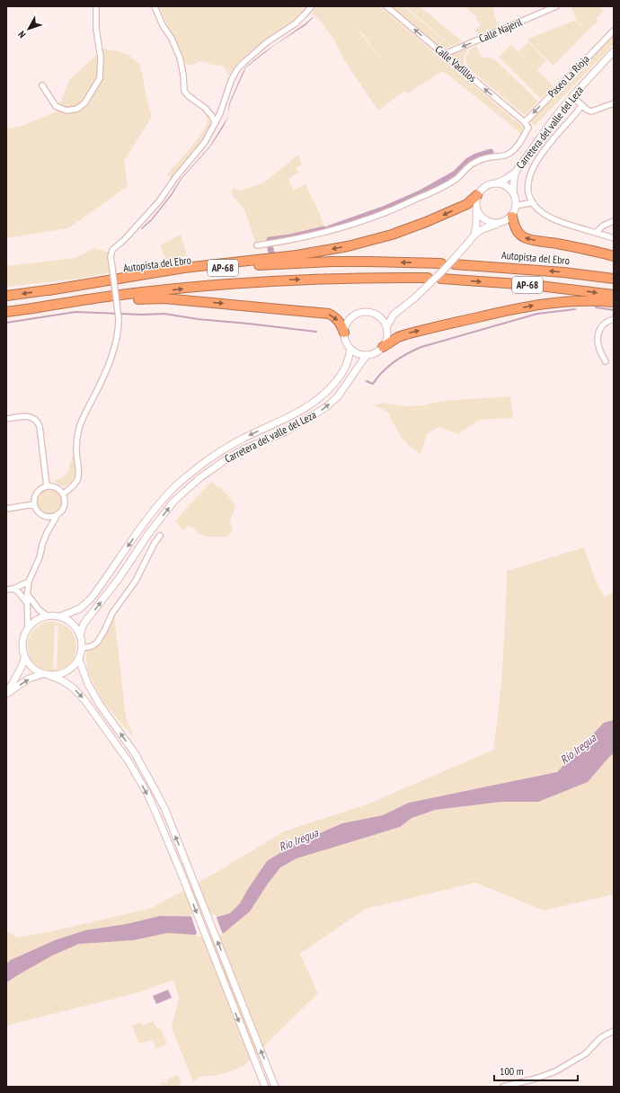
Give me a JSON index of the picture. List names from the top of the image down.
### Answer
{
  "streets": {
    "highway": ["Autopista del Ebro", "AP-68"],
    "main road": ["Carretera del valle del Leza"],
    "street": ["Calle Najeril", "Calle Vadillos", "Paseo La Rioja"]
  },
  "crossings": [
    ["Calle Najeril", "Calle Vadillos"],
    ["Calle Vadillos", "Paseo La Rioja"]
  ],
  "one_way": ["Calle Najeril", "Calle Vadillos", "Paseo La Rioja"],
  "water": ["Río Iregua"],
  "scale_bar": "100 m",
  "north": "bottom left"
}
